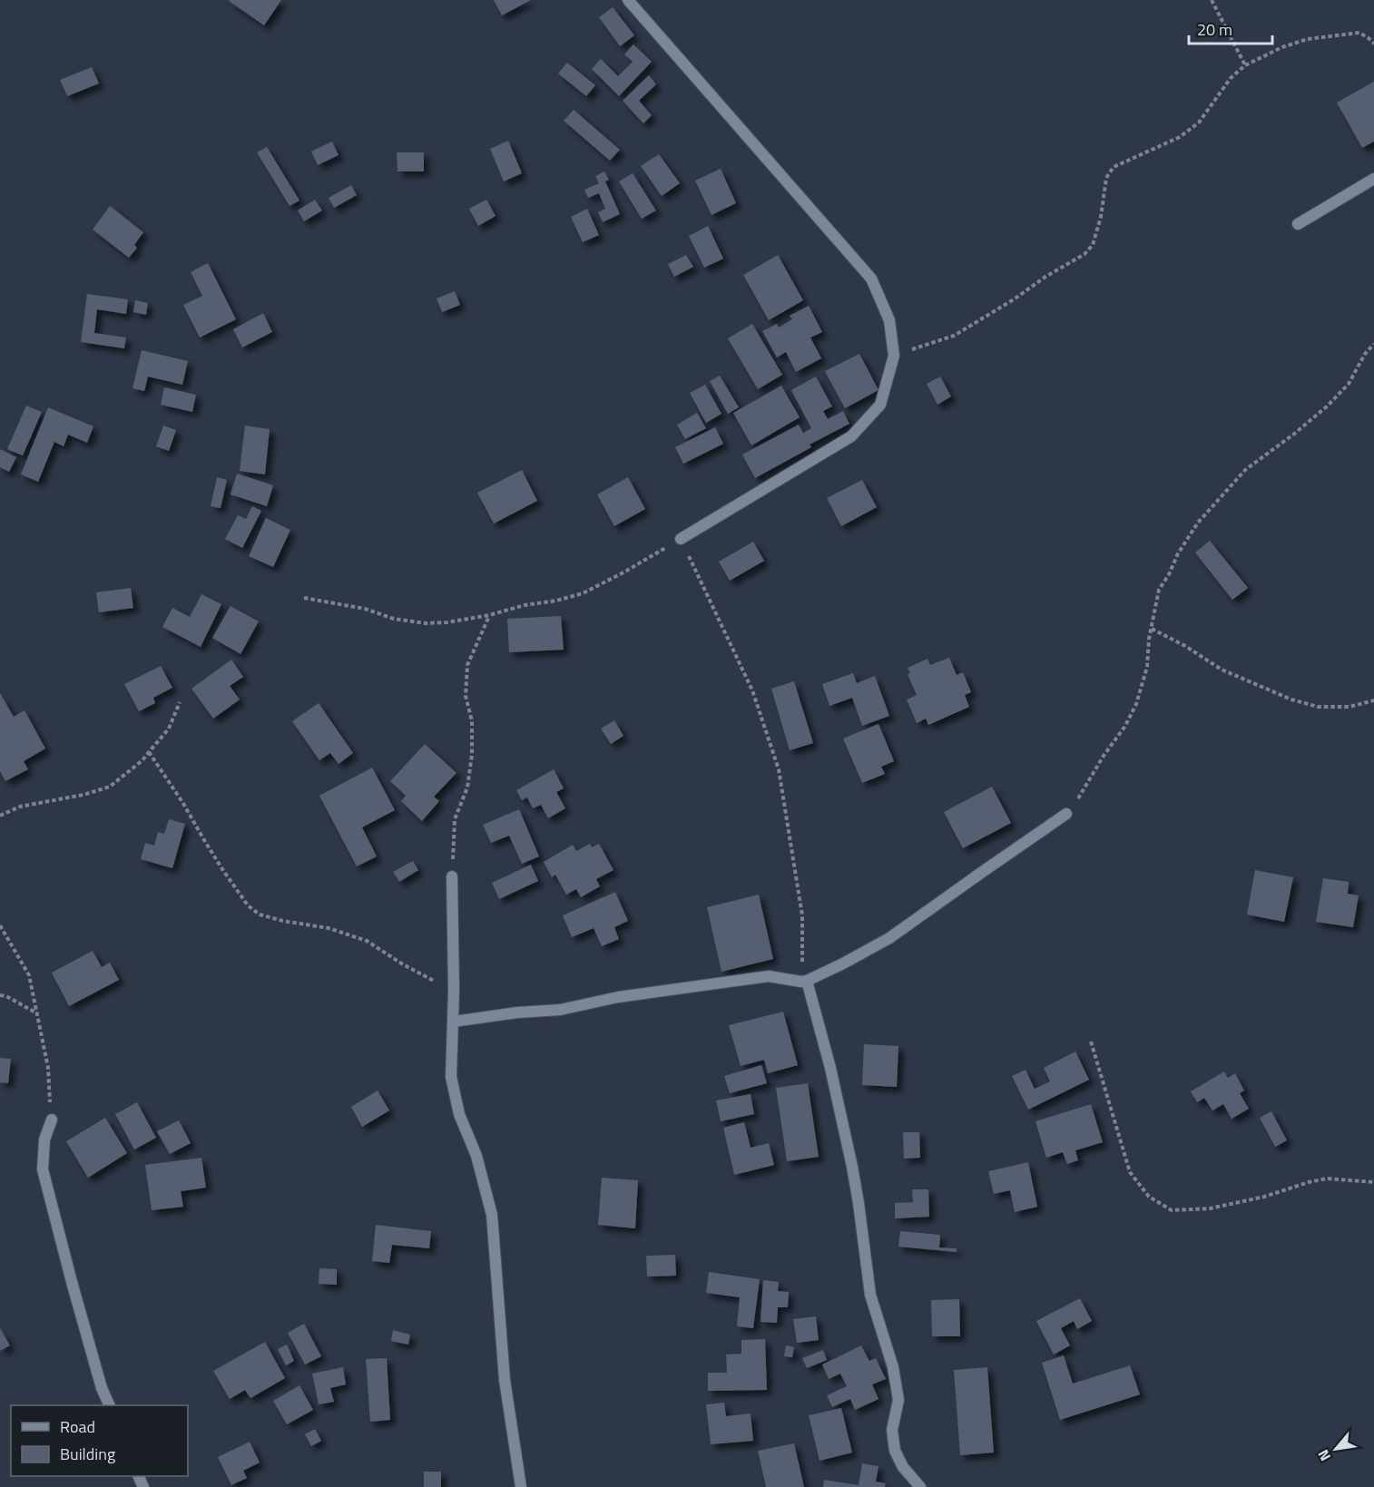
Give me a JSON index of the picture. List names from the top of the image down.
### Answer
{
  "legend": ["Road", "Building"],
  "scale_bar": "20 m",
  "north": "bottom left"
}
